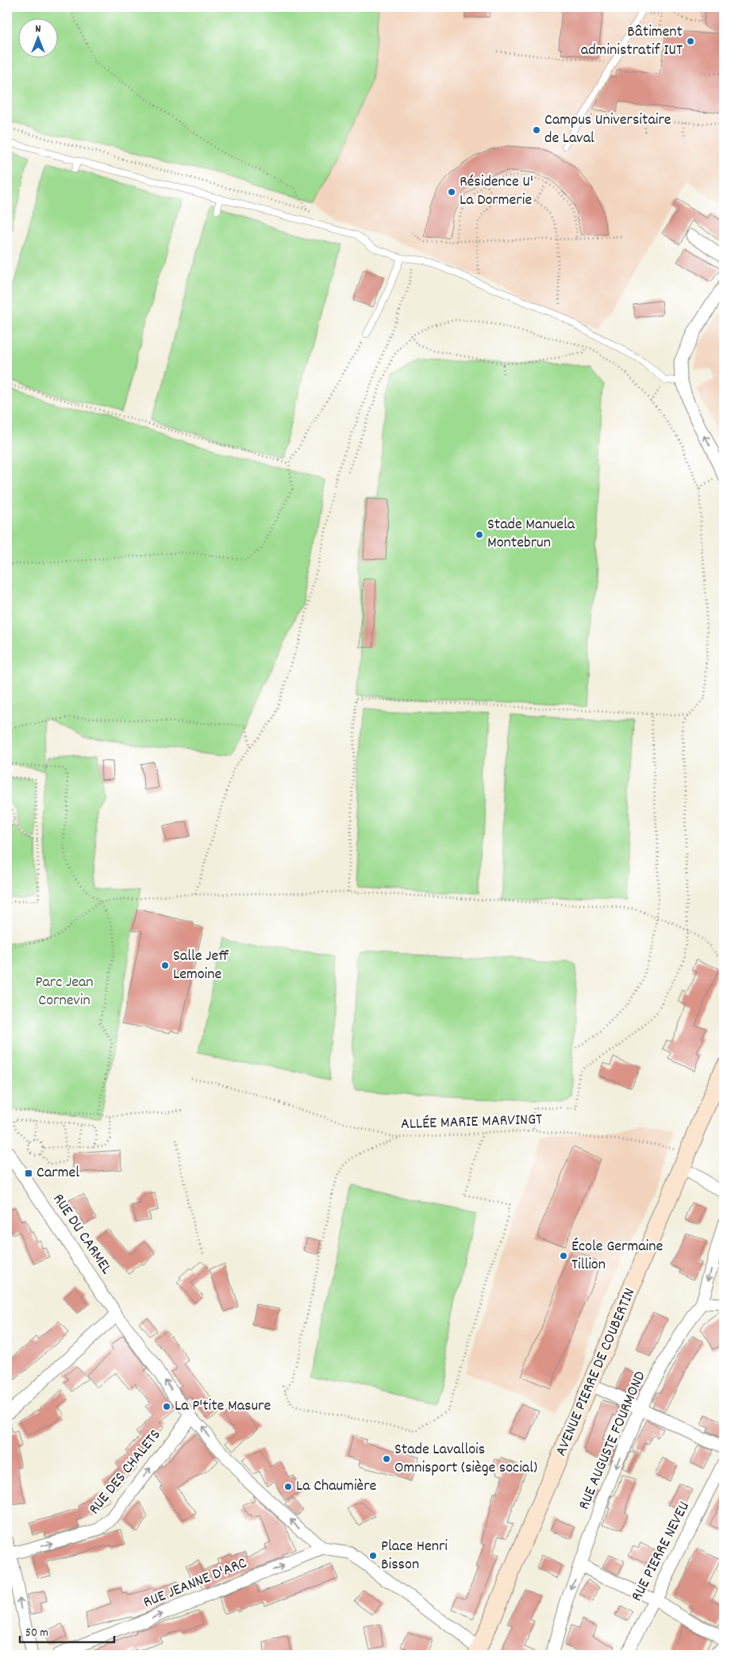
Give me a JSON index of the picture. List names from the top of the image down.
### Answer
{
  "streets": {
    "street": [
      "RUE DU CARMEL",
      "AVENUE PIERRE DE COUBERTIN",
      "RUE AUGUSTE FOURMOND",
      "RUE DES CHALETS",
      "RUE PIERRE NEVEU",
      "RUE JEANNE D'ARC"
    ],
    "path": ["ALLÉE MARIE MARVINGT"]
  },
  "crossings": [
    ["ALLÉE MARIE MARVINGT", "AVENUE PIERRE DE COUBERTIN"],
    ["RUE DU CARMEL", "RUE DES CHALETS"],
    ["RUE DU CARMEL", "RUE JEANNE D'ARC"]
  ],
  "one_way": [
    "RUE DU CARMEL",
    "RUE AUGUSTE FOURMOND",
    "RUE DES CHALETS",
    "RUE JEANNE D'ARC"
  ],
  "parks": ["Parc Jean Cornevin"],
  "places": {
    "other": [
      "Bâtiment administratif IUT",
      "Campus Universitaire de Laval",
      "Résidence U' La Dormerie",
      "Stade Manuela Montebrun",
      "Salle Jeff Lemoine",
      "École Germaine Tillion",
      "La P'tite Masure",
      "Stade Lavallois Omnisport (siège social)",
      "La Chaumière",
      "Place Henri Bisson"
    ],
    "transit": ["Carmel"]
  },
  "scale_bar": "50 m",
  "north": "top"
}
